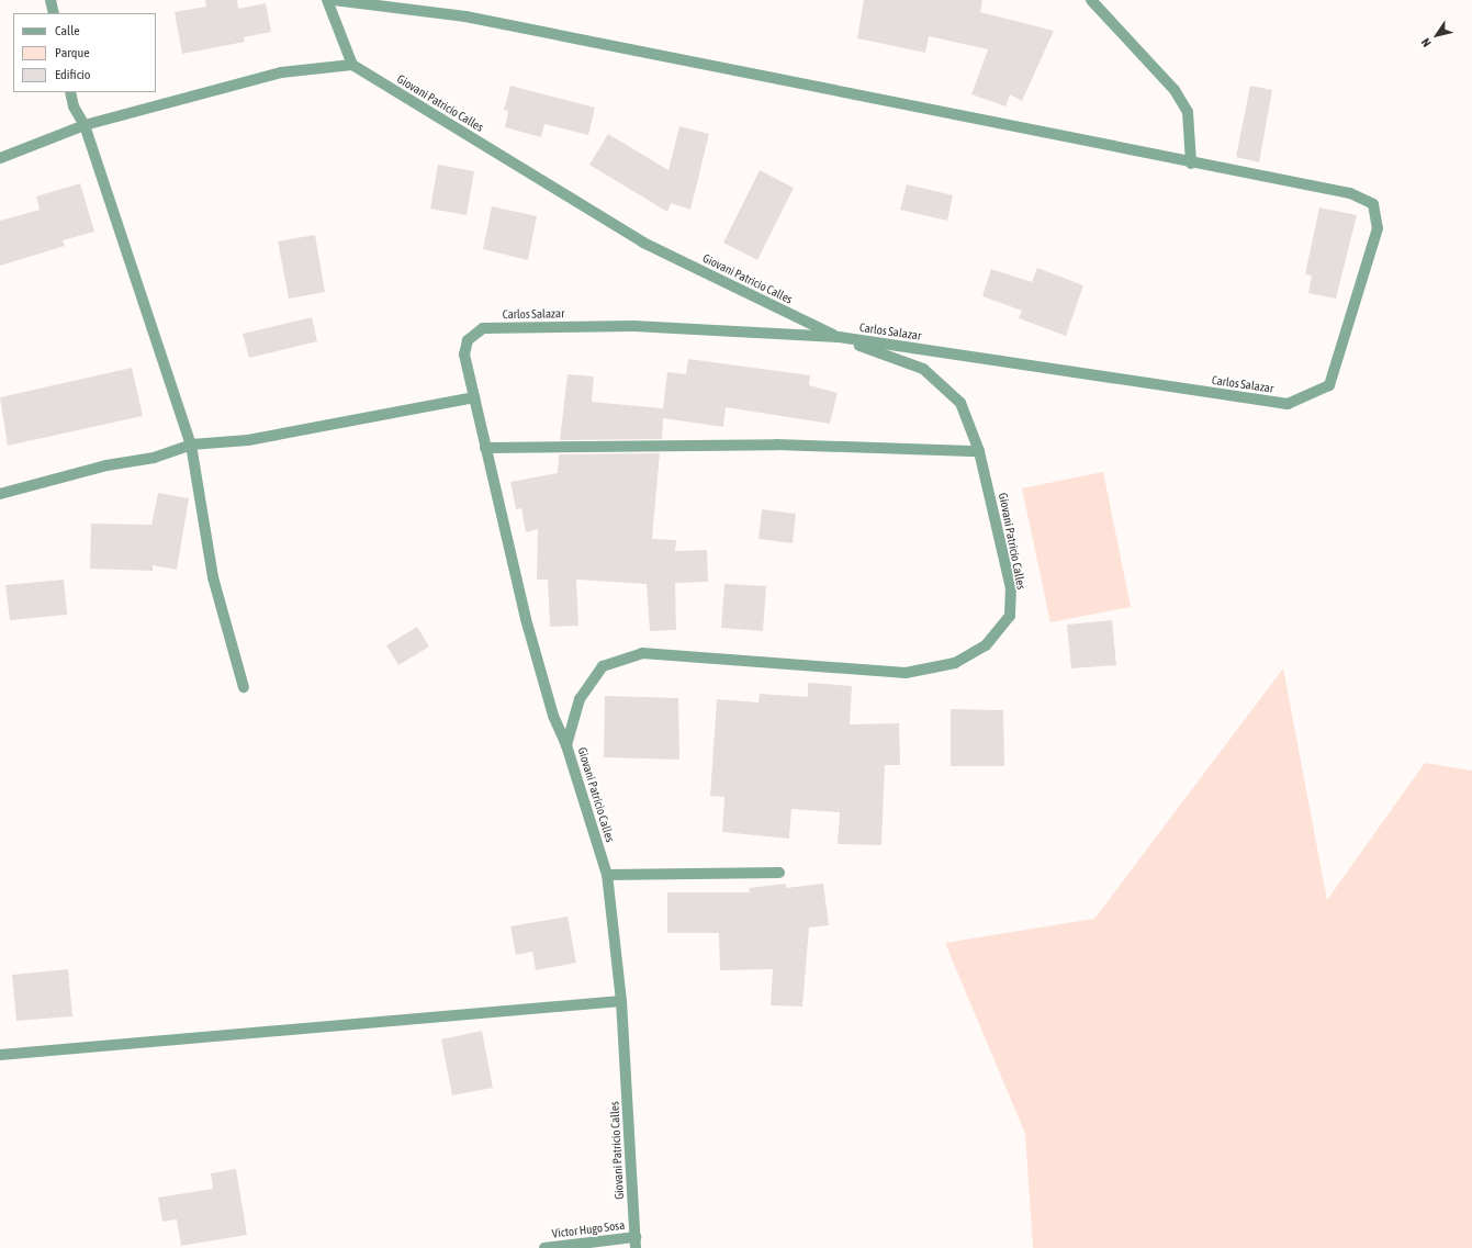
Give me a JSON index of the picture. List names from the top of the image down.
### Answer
{
  "streets": {
    "street": ["Giovani Patricio Calles", "Carlos Salazar", "Victor Hugo Sosa"]
  },
  "crossings": [
    ["Giovani Patricio Calles", "Carlos Salazar"],
    ["Giovani Patricio Calles", "Victor Hugo Sosa"]
  ],
  "legend": ["Calle", "Parque", "Edificio"],
  "north": "bottom left"
}
